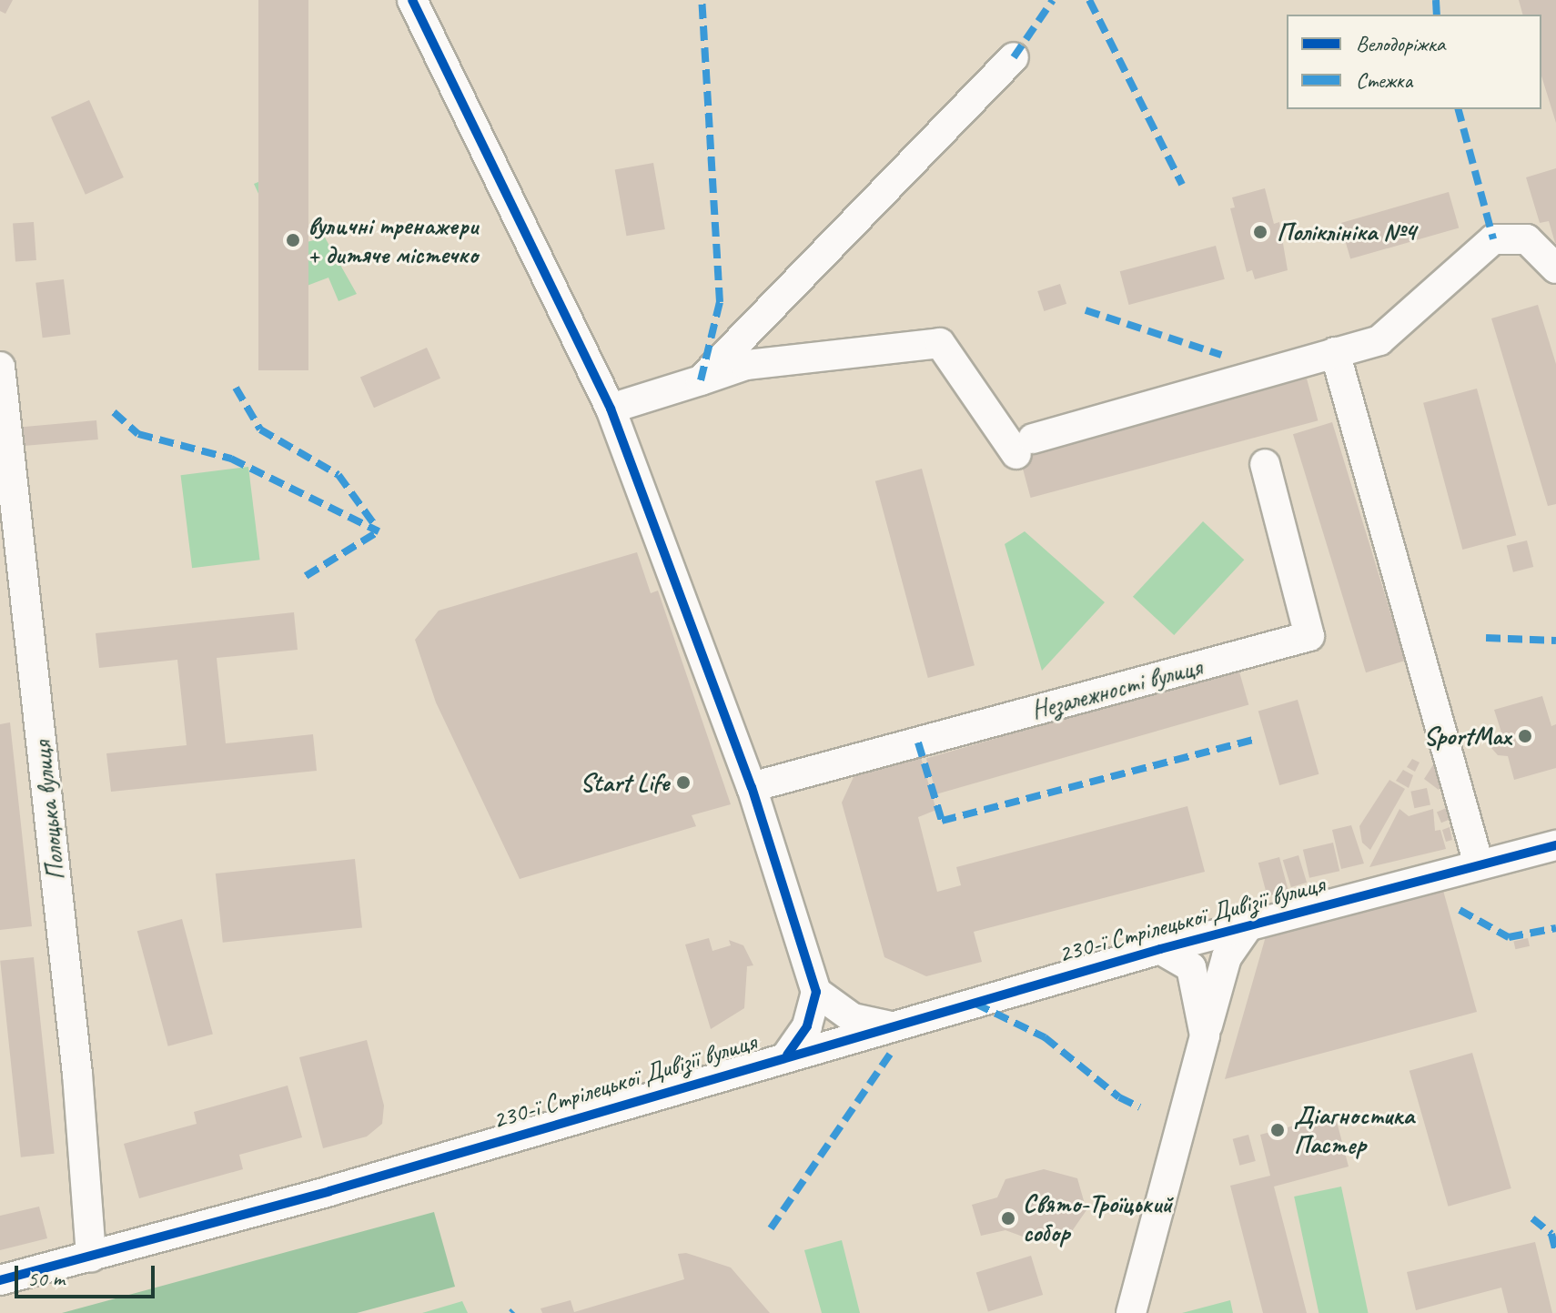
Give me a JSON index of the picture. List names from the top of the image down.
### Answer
{
  "streets": {
    "street": ["Незалежності вулиця", "Полоцька вулиця", "230-ї Стрілецької Дивізії вулиця"]
  },
  "crossings": [
    ["Полоцька вулиця", "230-ї Стрілецької Дивізії вулиця"]
  ],
  "places": [
    "Поліклініка №4",
    "вуличні тренажери + дитяче містечко",
    "SportMax",
    "Start Life",
    "Діагностика Пастер",
    "Свято-Троїцький собор"
  ],
  "legend": ["Велодоріжка", "Стежка"],
  "scale_bar": "50 m"
}
